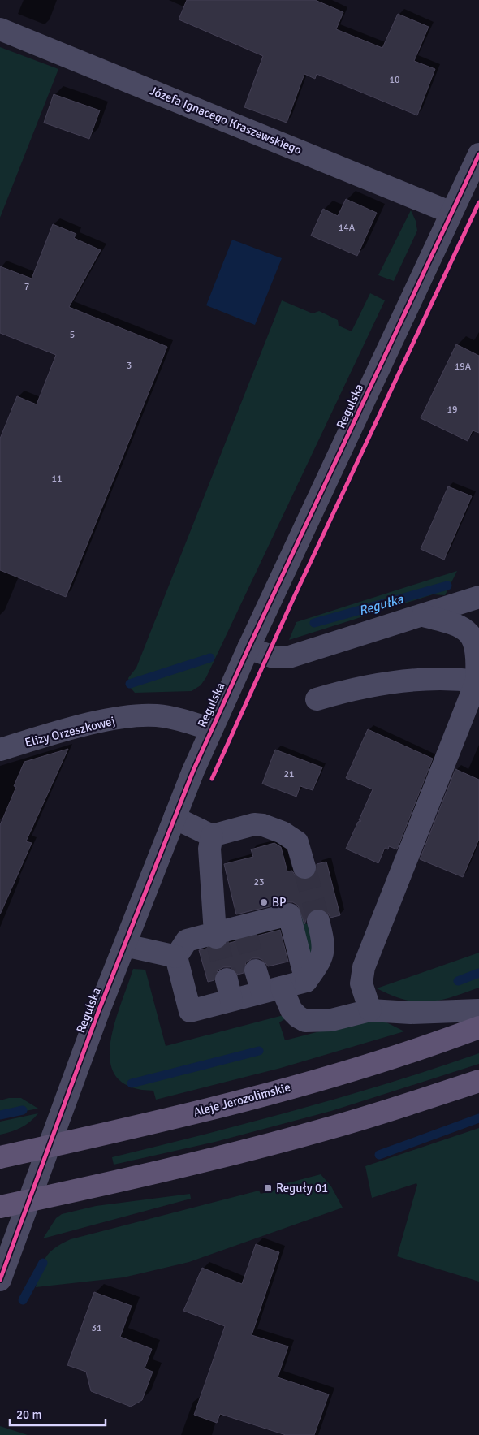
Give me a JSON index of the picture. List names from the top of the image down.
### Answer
{
  "streets": {
    "main road": ["Aleje Jerozolimskie"],
    "street": ["Józefa Ignacego Kraszewskiego", "Regulska", "Elizy Orzeszkowej"]
  },
  "crossings": [
    ["Józefa Ignacego Kraszewskiego", "Regulska"],
    ["Regulska", "Elizy Orzeszkowej"],
    ["Regulska", "Aleje Jerozolimskie"]
  ],
  "water": ["Regułka"],
  "places": {
    "other": ["BP"],
    "transit": ["Reguły 01"]
  },
  "house_numbers": [
    "10",
    "14A",
    "7",
    "5",
    "3",
    "19A",
    "19",
    "11",
    "21",
    "23",
    "31"
  ],
  "scale_bar": "20 m"
}
